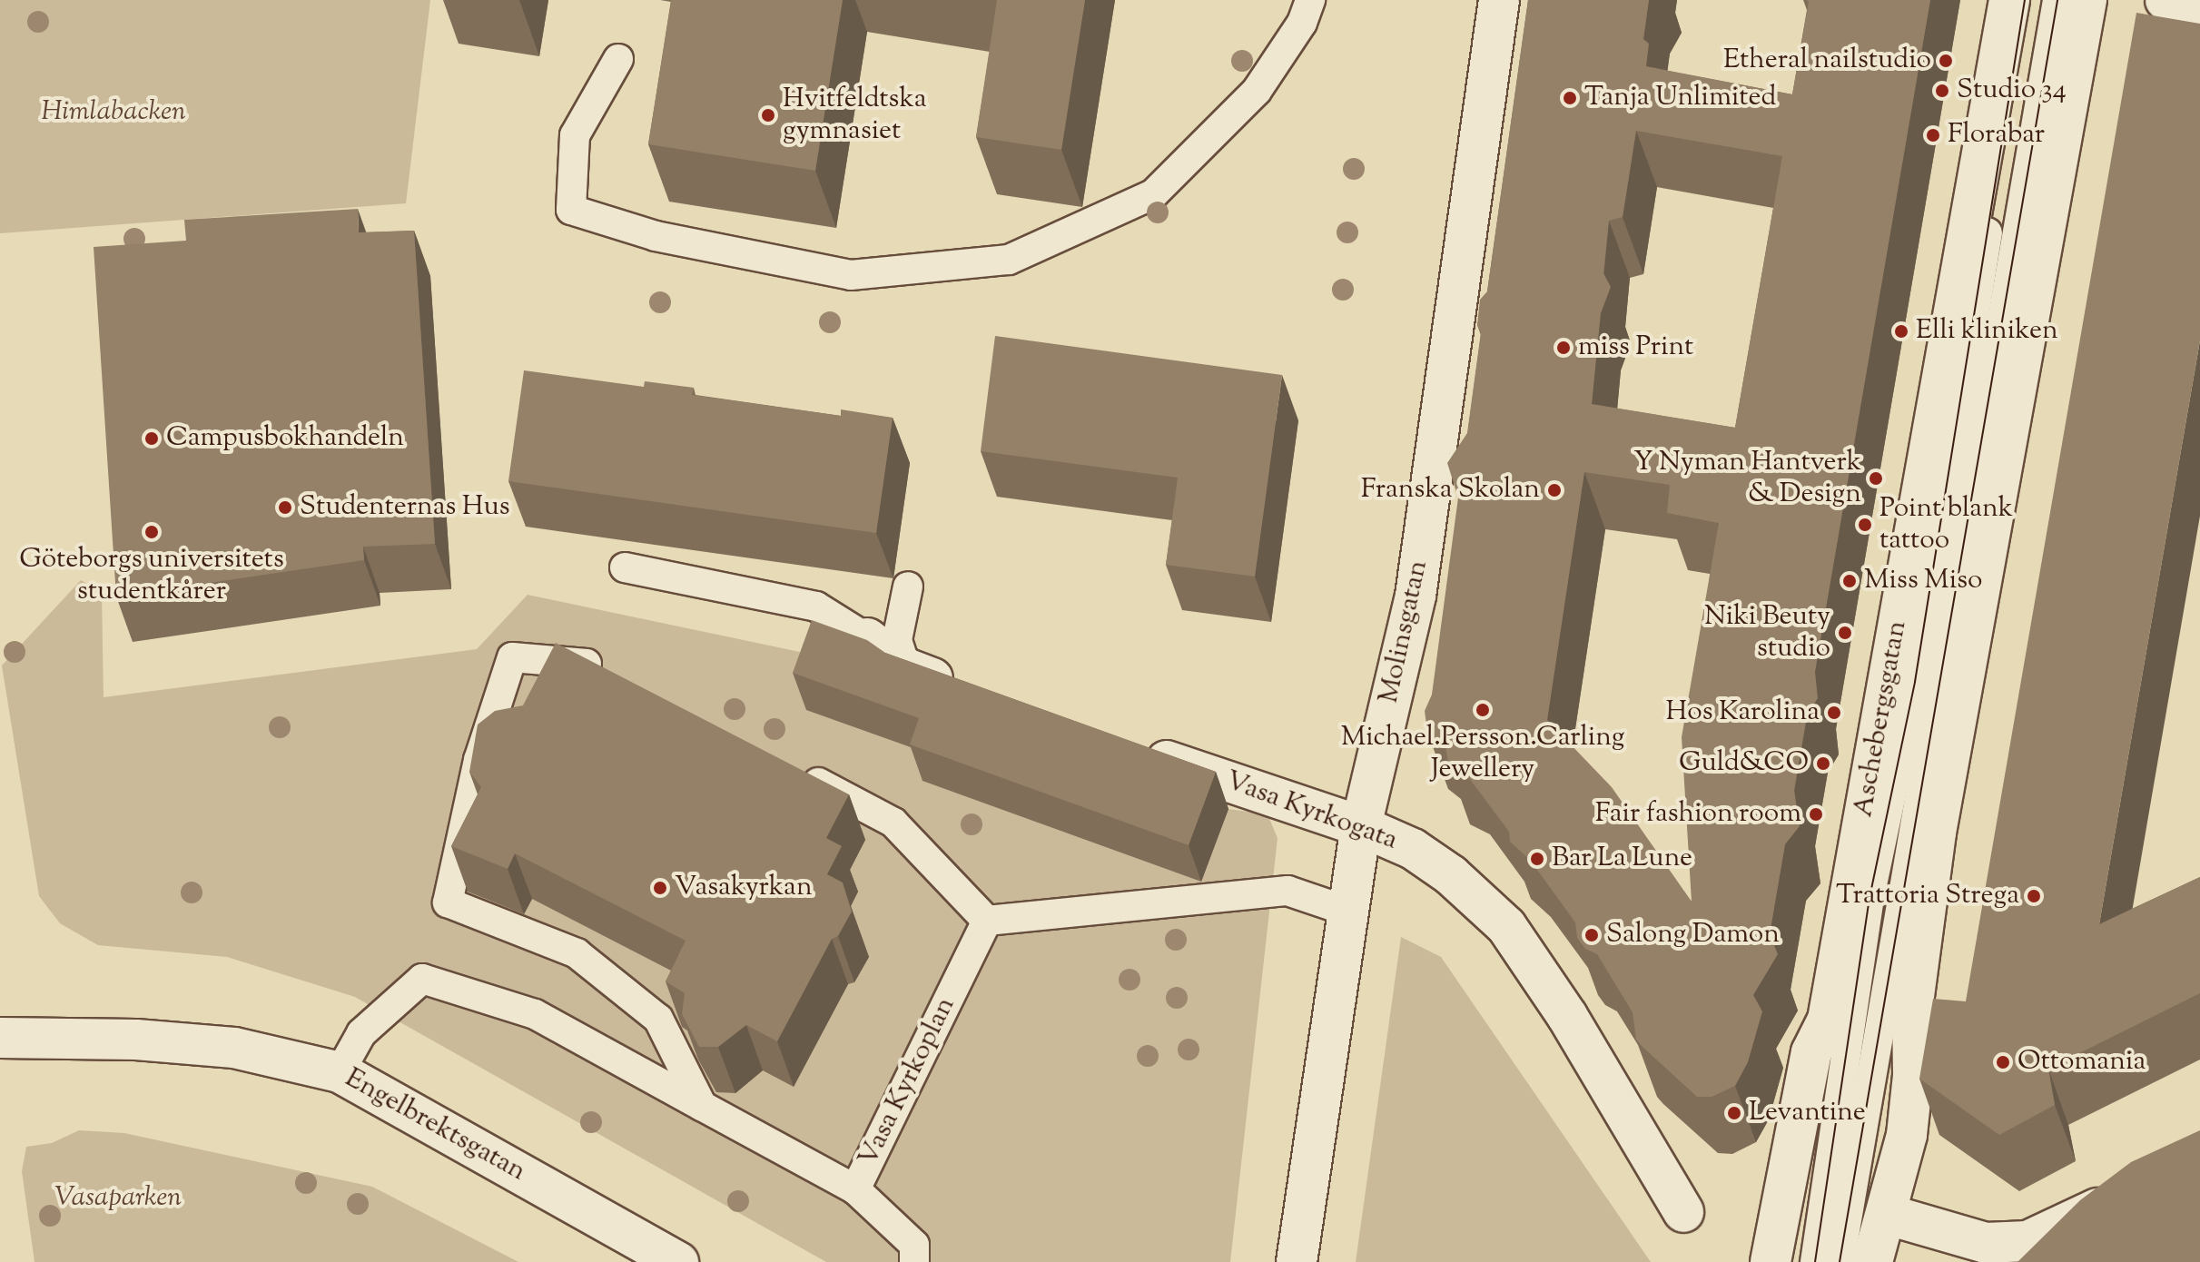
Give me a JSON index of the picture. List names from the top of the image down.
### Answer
{
  "streets": {
    "street": [
      "Molinsgatan",
      "Aschebergsgatan",
      "Vasa Kyrkogata",
      "Engelbrektsgatan"
    ],
    "lane": ["Vasa Kyrkoplan"]
  },
  "crossings": [
    ["Molinsgatan", "Vasa Kyrkogata"],
    ["Vasa Kyrkoplan", "Engelbrektsgatan"]
  ],
  "parks": ["Himlabacken", "Vasaparken"],
  "places": [
    "Etheral nailstudio",
    "Studio 34",
    "Tanja Unlimited",
    "Hvitfeldtska gymnasiet",
    "Florabar",
    "Elli kliniken",
    "miss Print",
    "Campusbokhandeln",
    "Y Nyman Hantverk & Design",
    "Franska Skolan",
    "Studenternas Hus",
    "Point blank tattoo",
    "Göteborgs universitets studentkårer",
    "Miss Miso",
    "Niki Beuty studio",
    "Michael.Persson.Carling Jewellery",
    "Hos Karolina",
    "Guld&CO",
    "Fair fashion room",
    "Bar La Lune",
    "Vasakyrkan",
    "Trattoria Strega",
    "Salong Damon",
    "Ottomania",
    "Levantine"
  ]
}
